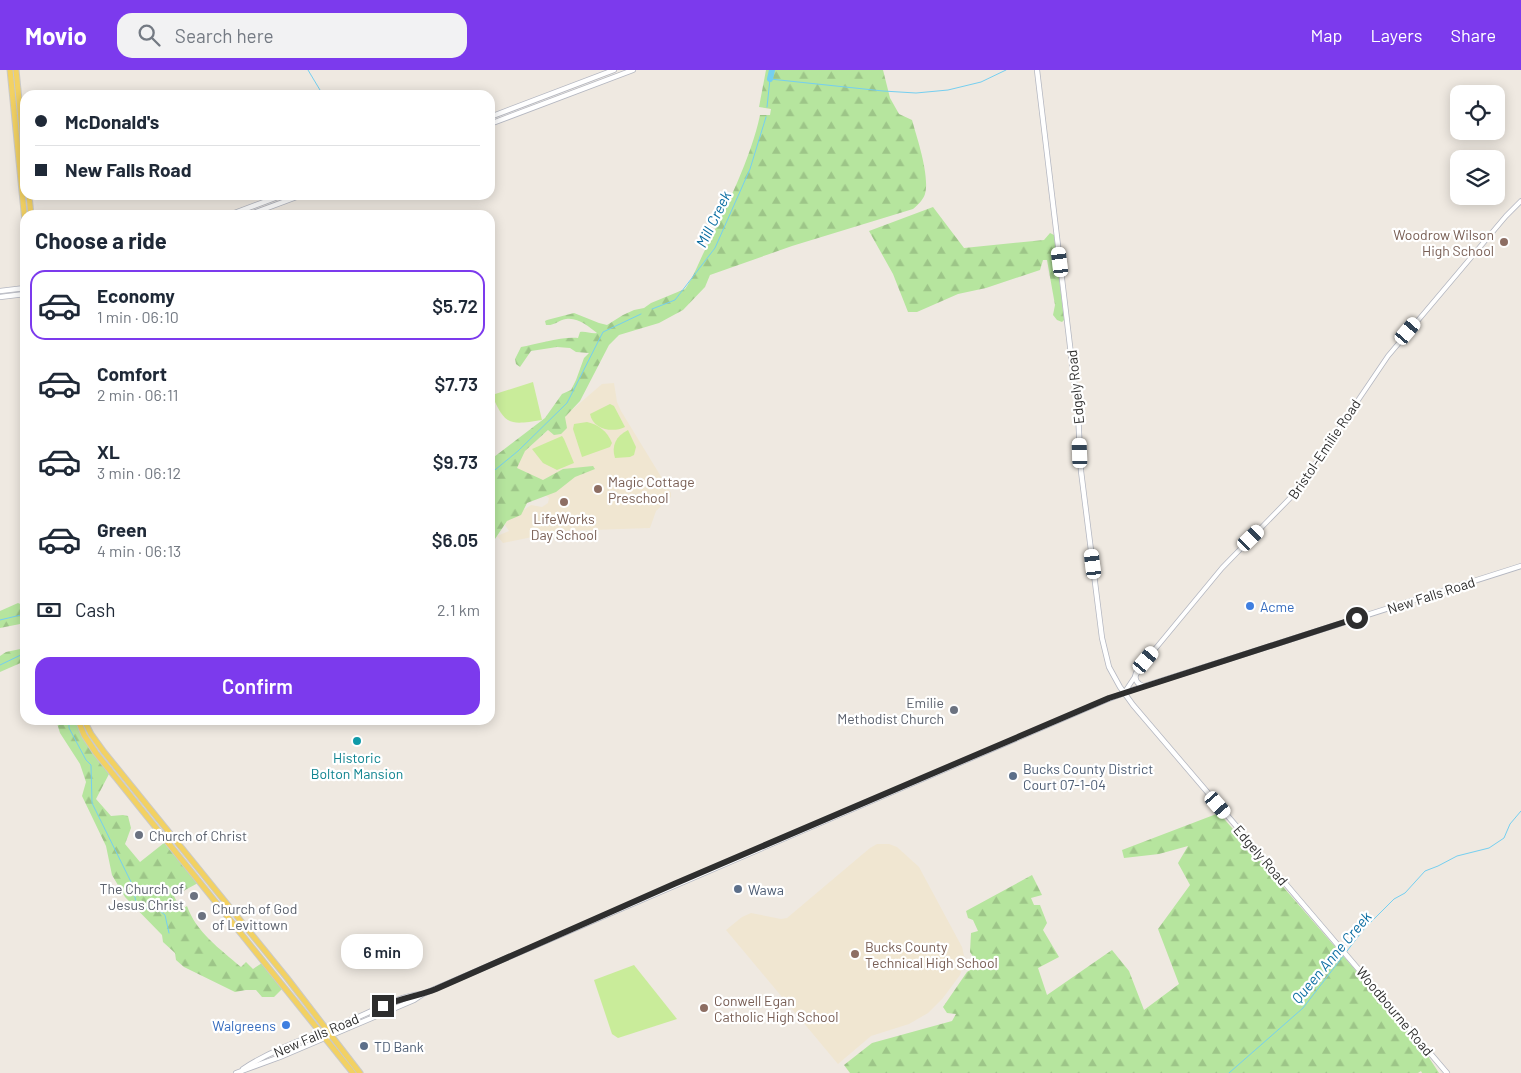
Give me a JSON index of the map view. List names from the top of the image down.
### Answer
{
  "streets": {
    "main road": ["Edgely Road", "New Falls Road", "Woodbourne Road"],
    "street": ["Bristol-Emilie Road"]
  },
  "crossings": [
    ["Edgely Road", "Bristol-Emilie Road"],
    ["Edgely Road", "New Falls Road"],
    ["Edgely Road", "Woodbourne Road"],
    ["Bristol-Emilie Road", "New Falls Road"]
  ],
  "water": ["Mill Creek", "Queen Anne Creek"],
  "places": [
    "Woodrow Wilson High School",
    "Magic Cottage Preschool",
    "LifeWorks Day School",
    "Acme",
    "Emilie Methodist Church",
    "Historic Bolton Mansion",
    "Bucks County District Court 07-1-04",
    "Church of Christ",
    "Wawa",
    "The Church of Jesus Christ",
    "Church of God of Levittown",
    "Bucks County Technical High School",
    "Conwell Egan Catholic High School",
    "Walgreens",
    "TD Bank"
  ],
  "page": {
    "header": "Movio",
    "search": "Search here",
    "nav": ["Map", "Layers", "Share"],
    "banner": ["McDonald's", "New Falls Road"],
    "heading": "Choose a ride",
    "list": [
      {
        "name": "Economy",
        "note": "1 min · 06:10",
        "value": "$5.72"
      },
      {
        "name": "Comfort",
        "note": "2 min · 06:11",
        "value": "$7.73"
      },
      {
        "name": "XL",
        "note": "3 min · 06:12",
        "value": "$9.73"
      },
      {
        "name": "Green",
        "note": "4 min · 06:13",
        "value": "$6.05"
      }
    ],
    "pay": ["Cash", "2.1 km"],
    "buttons": "Confirm",
    "bubble": "6 min"
  }
}
